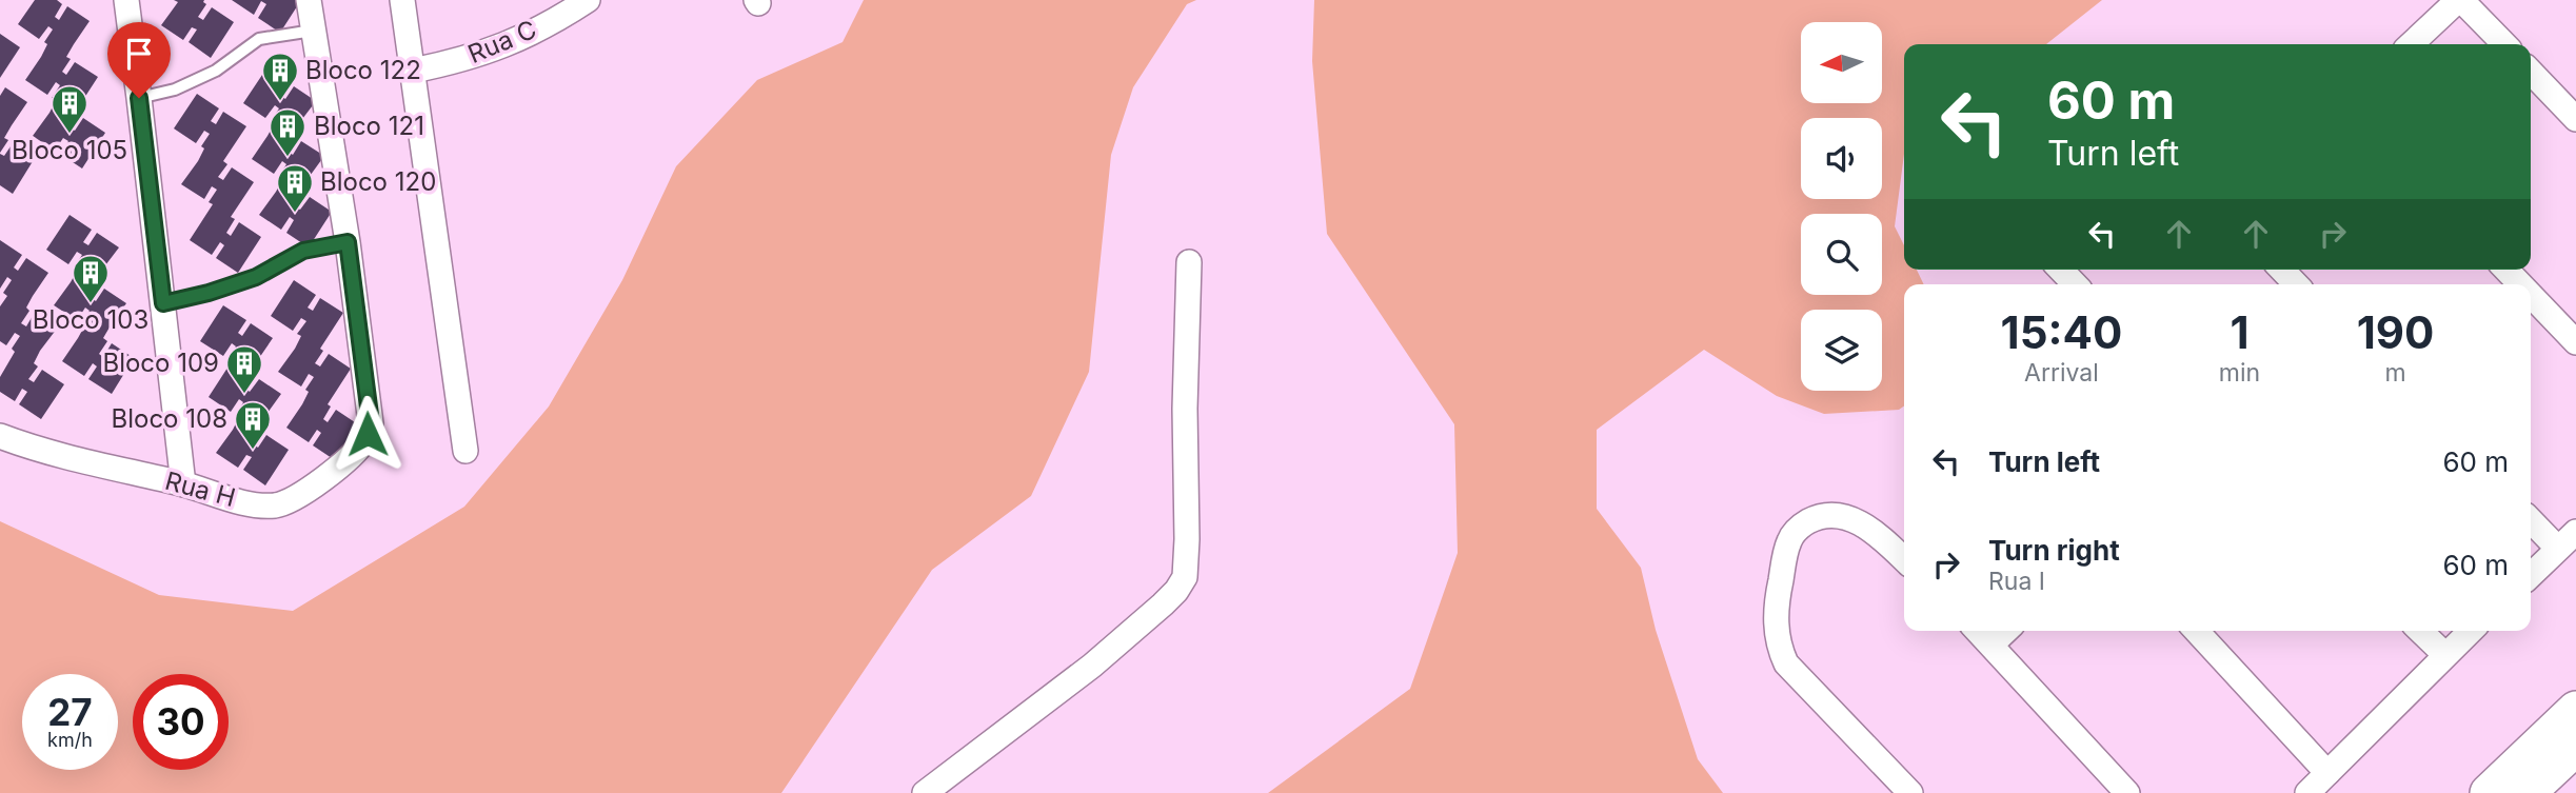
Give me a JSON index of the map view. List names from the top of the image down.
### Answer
{
  "streets": {
    "street": ["Rua C", "Rua H"]
  },
  "places": {
    "building": [
      "Bloco 122",
      "Bloco 105",
      "Bloco 121",
      "Bloco 120",
      "Bloco 103",
      "Bloco 109",
      "Bloco 108"
    ]
  },
  "north": "left",
  "page": {
    "turn": ["60 m", "Turn left"],
    "eta": [
      "15:40",
      "Arrival",
      "1",
      "min",
      "190",
      "m"
    ],
    "list": [
      {
        "name": "Turn left",
        "value": "60 m"
      },
      {
        "name": "Turn right",
        "note": "Rua I",
        "value": "60 m"
      }
    ],
    "speed": "27 km/h",
    "limit": "30"
  }
}
